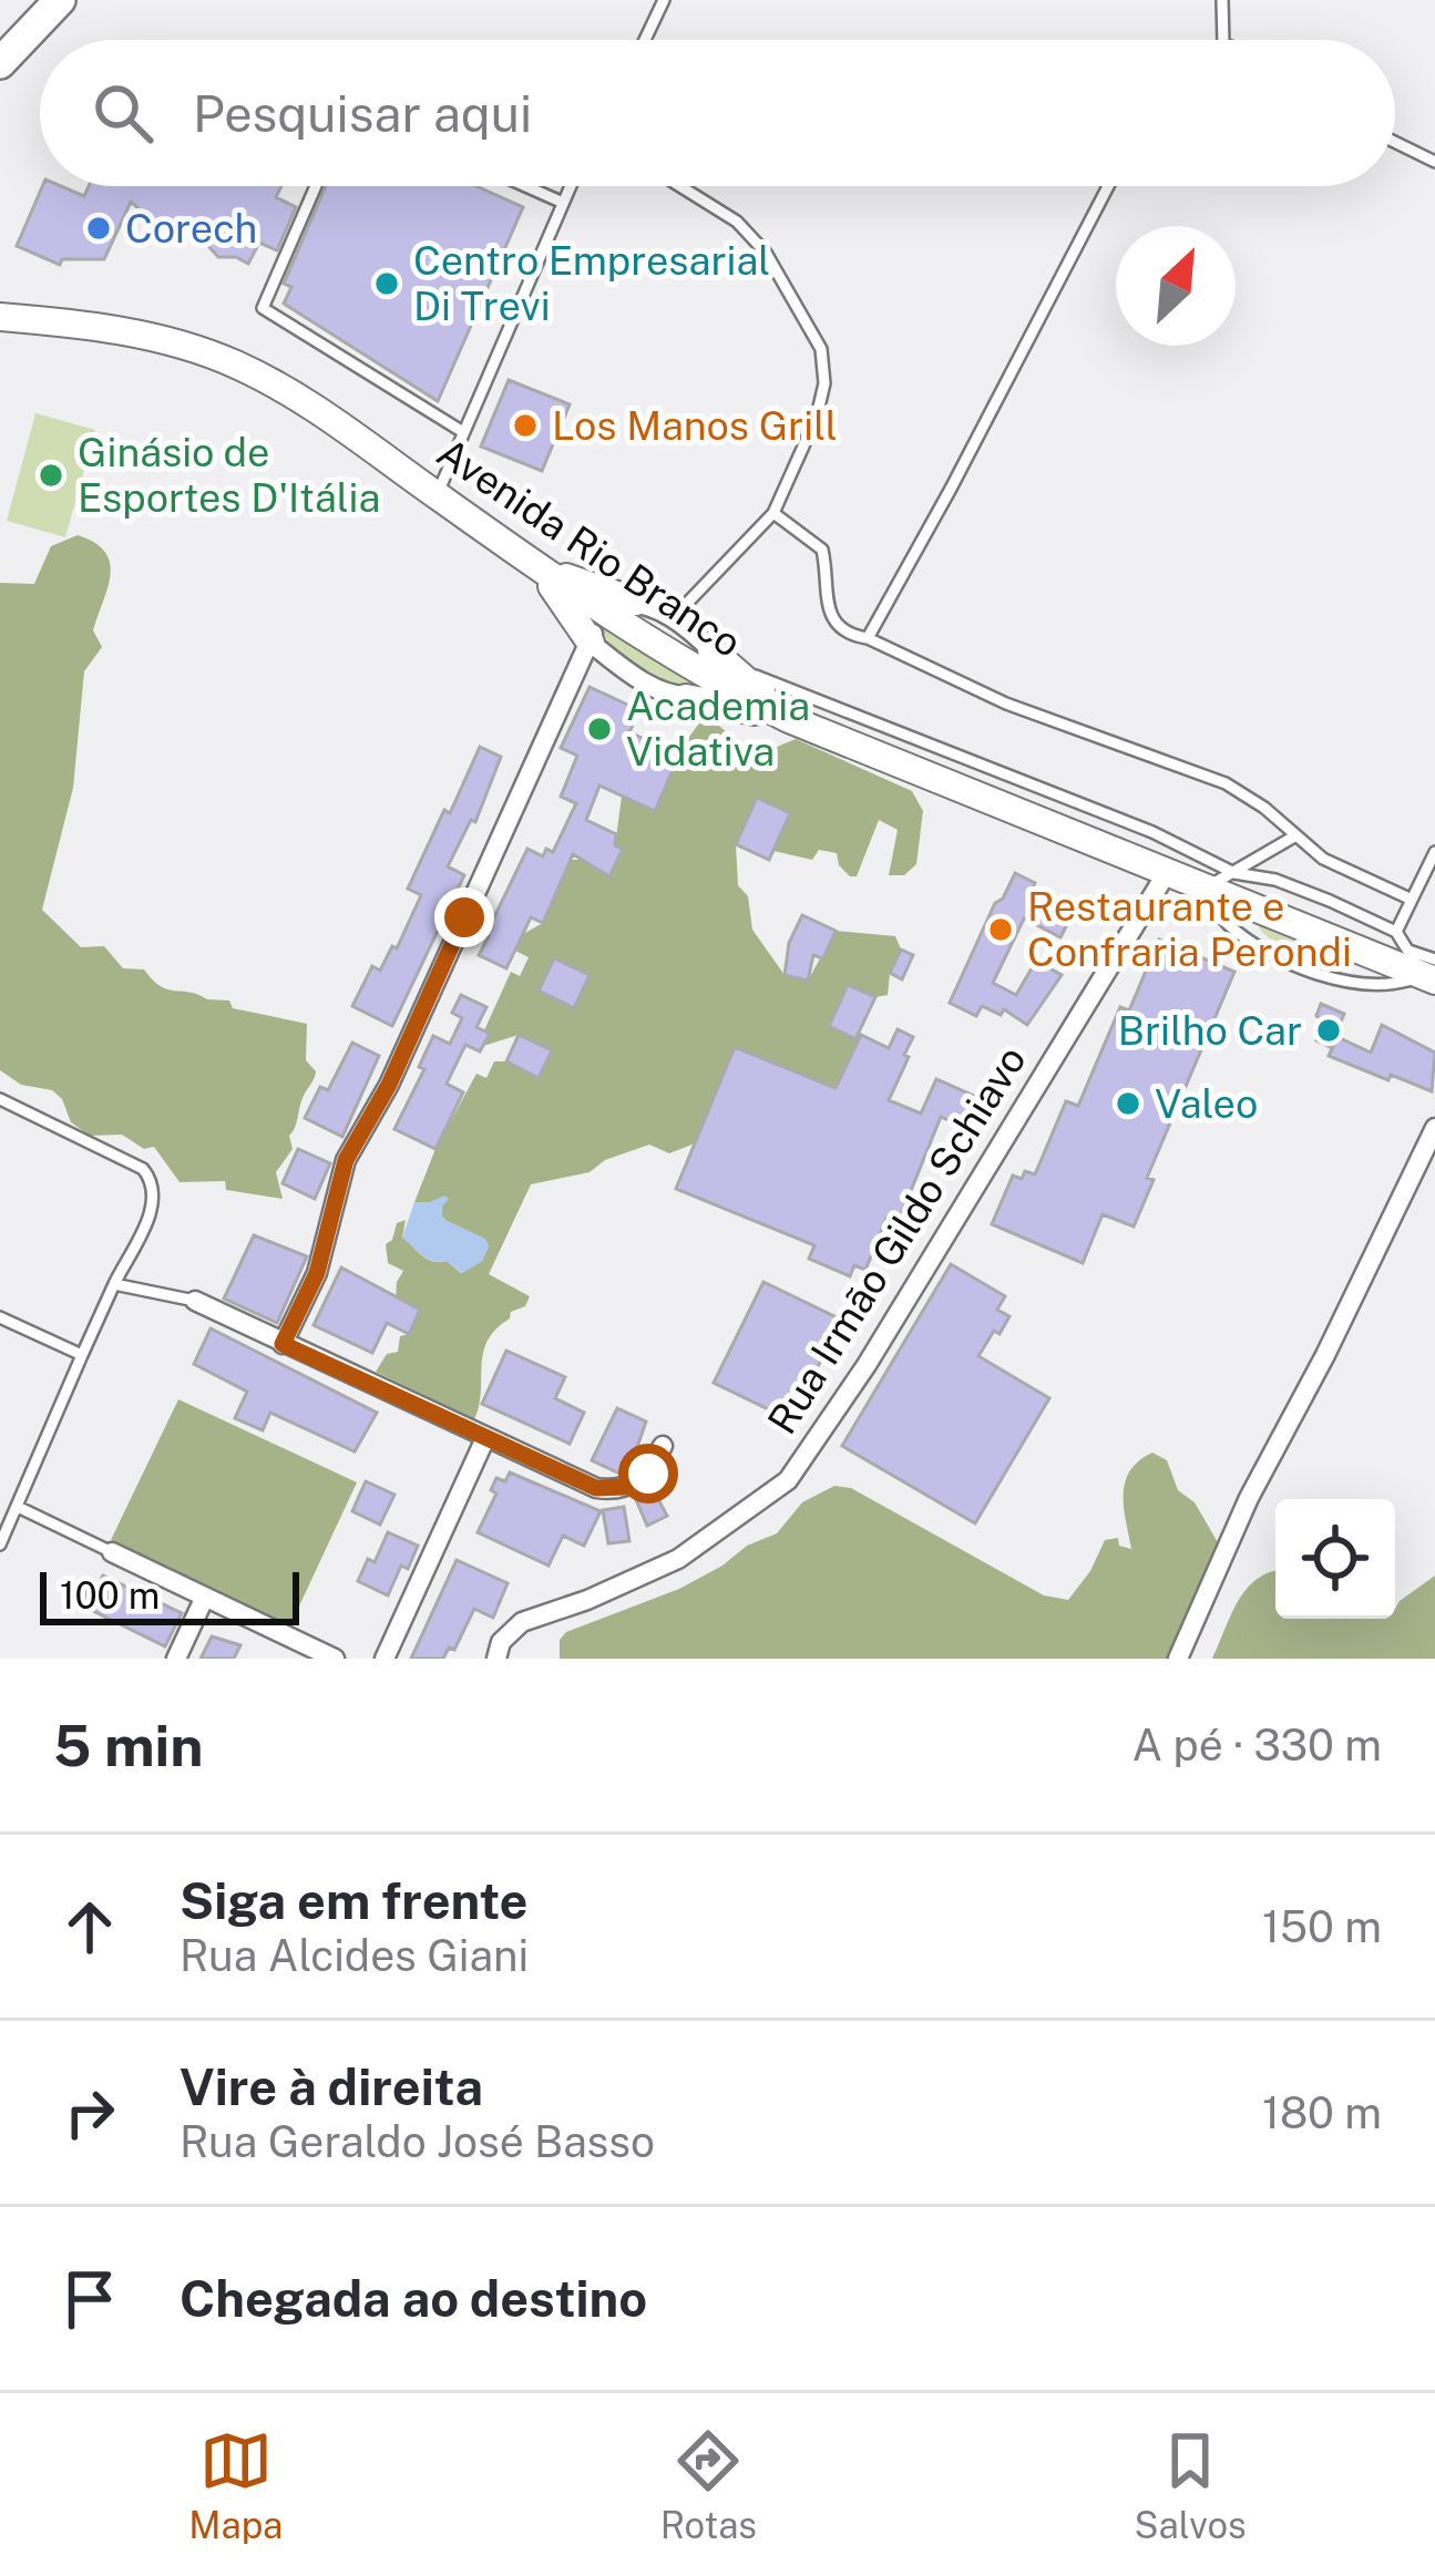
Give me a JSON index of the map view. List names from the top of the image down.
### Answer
{
  "streets": {
    "main road": ["Avenida Rio Branco"],
    "street": ["Rua Irmão Gildo Schiavo"]
  },
  "places": [
    "Corech",
    "Centro Empresarial Di Trevi",
    "Los Manos Grill",
    "Ginásio de Esportes D'Itália",
    "Academia Vidativa",
    "Restaurante e Confraria Perondi",
    "Brilho Car",
    "Valeo"
  ],
  "scale_bar": "100 m",
  "north": "top right",
  "page": {
    "search": "Pesquisar aqui",
    "scale": "100 m",
    "heading": ["5 min", "A pé · 330 m"],
    "list": [
      ["Siga em frente", "Rua Alcides Giani", "150 m"],
      ["Vire à direita", "Rua Geraldo José Basso", "180 m"],
      "Chegada ao destino"
    ],
    "nav": ["Mapa", "Rotas", "Salvos"]
  }
}
